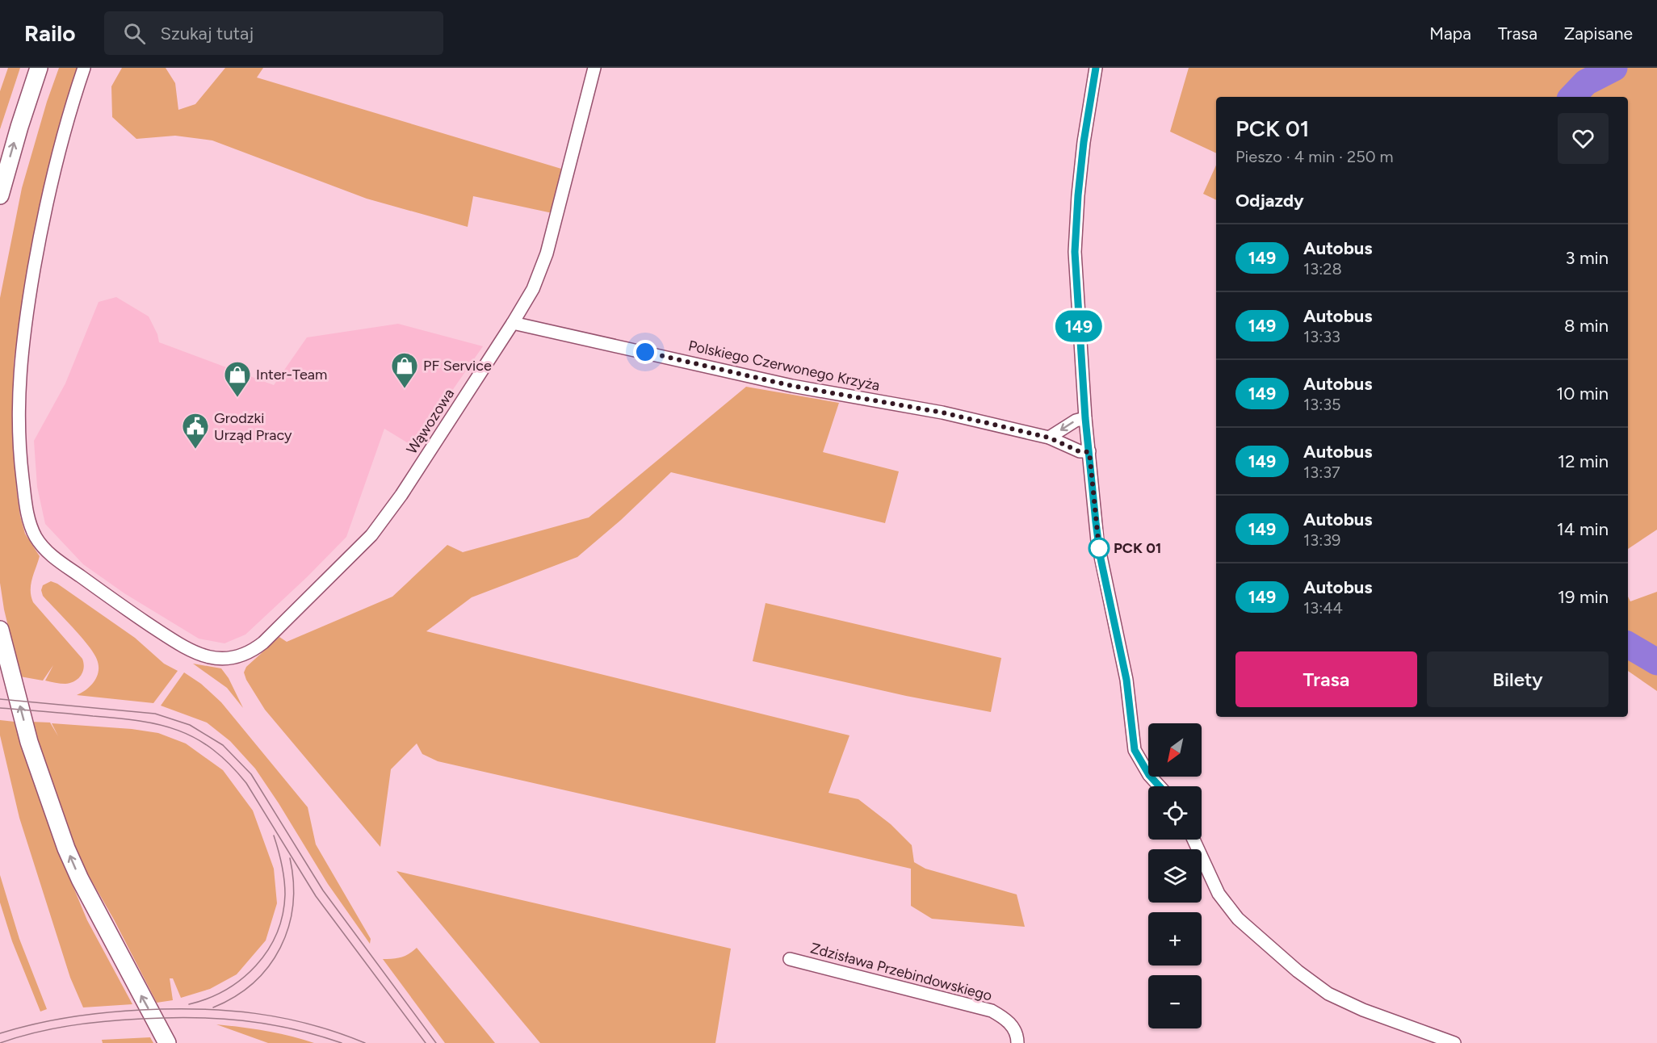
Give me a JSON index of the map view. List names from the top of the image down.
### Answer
{
  "streets": {
    "street": ["Polskiego Czerwonego Krzyża", "Wąwozowa", "Zdzisława Przebindowskiego"]
  },
  "crossings": [
    ["Polskiego Czerwonego Krzyża", "Wąwozowa"]
  ],
  "places": {
    "shop": ["PF Service", "Inter-Team"],
    "public building": ["Grodzki Urząd Pracy"],
    "other": ["PCK 01"]
  },
  "lines": ["bus line 149"],
  "north": "bottom left",
  "page": {
    "header": "Railo",
    "search": "Szukaj tutaj",
    "nav": ["Mapa", "Trasa", "Zapisane"],
    "on_map": "149",
    "heading": [
      ["PCK 01", "Pieszo · 4 min · 250 m"],
      "Odjazdy"
    ],
    "list": [
      {
        "mark": "149",
        "name": "Autobus",
        "note": "13:28",
        "value": "3 min"
      },
      {
        "mark": "149",
        "name": "Autobus",
        "note": "13:33",
        "value": "8 min"
      },
      {
        "mark": "149",
        "name": "Autobus",
        "note": "13:35",
        "value": "10 min"
      },
      {
        "mark": "149",
        "name": "Autobus",
        "note": "13:37",
        "value": "12 min"
      },
      {
        "mark": "149",
        "name": "Autobus",
        "note": "13:39",
        "value": "14 min"
      },
      {
        "mark": "149",
        "name": "Autobus",
        "note": "13:44",
        "value": "19 min"
      }
    ],
    "buttons": ["Trasa", "Bilety"],
    "map_buttons": ["+", "−"]
  }
}
